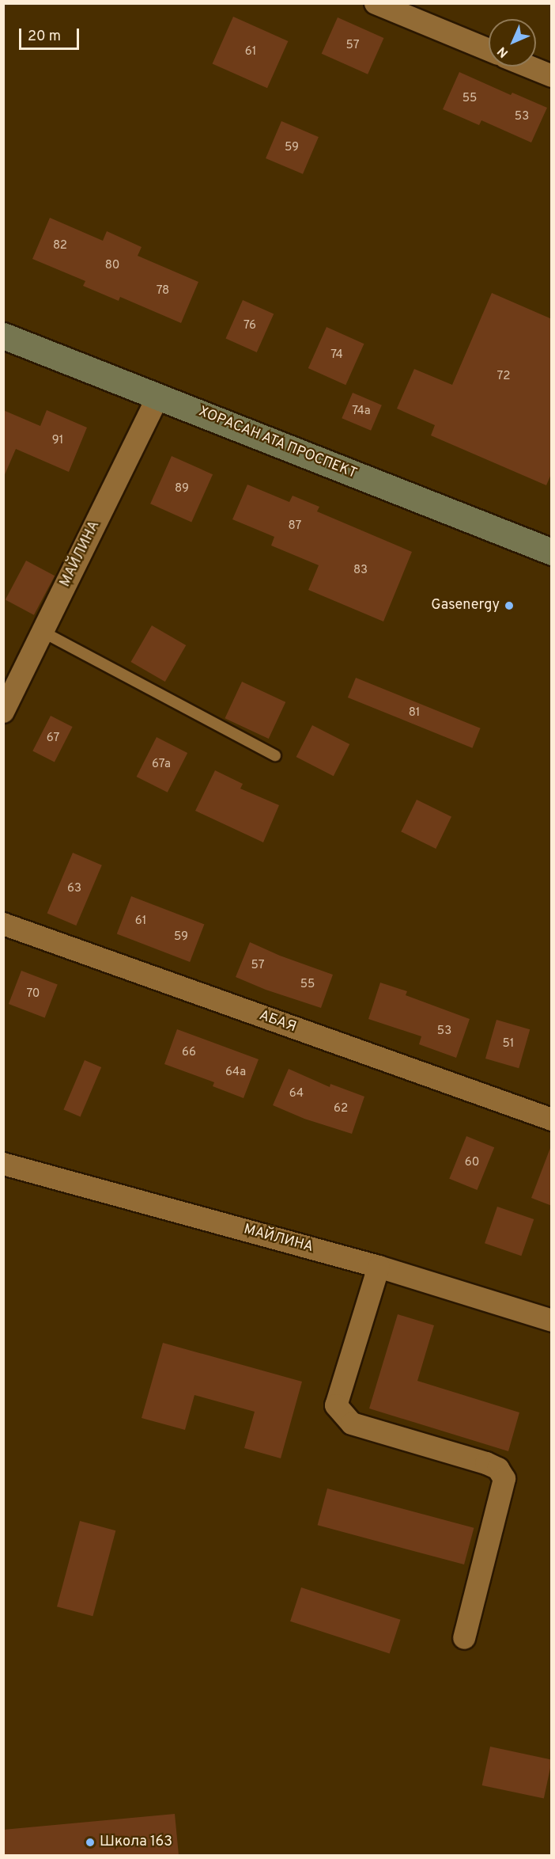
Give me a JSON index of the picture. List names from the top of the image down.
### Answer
{
  "streets": {
    "main road": ["ХОРАСАН АТА ПРОСПЕКТ"],
    "street": ["МАЙЛИНА", "АБАЯ"]
  },
  "crossings": [
    ["ХОРАСАН АТА ПРОСПЕКТ", "МАЙЛИНА"]
  ],
  "places": ["Gasenergy", "Школа 163"],
  "house_numbers": [
    "57",
    "61",
    "55",
    "53",
    "59",
    "82",
    "80",
    "78",
    "76",
    "74",
    "72",
    "74а",
    "91",
    "89",
    "87",
    "83",
    "81",
    "67",
    "67а",
    "63",
    "61",
    "59",
    "57",
    "55",
    "70",
    "53",
    "51",
    "66",
    "64а",
    "64",
    "62",
    "60"
  ],
  "scale_bar": "20 m",
  "north": "bottom left"
}
